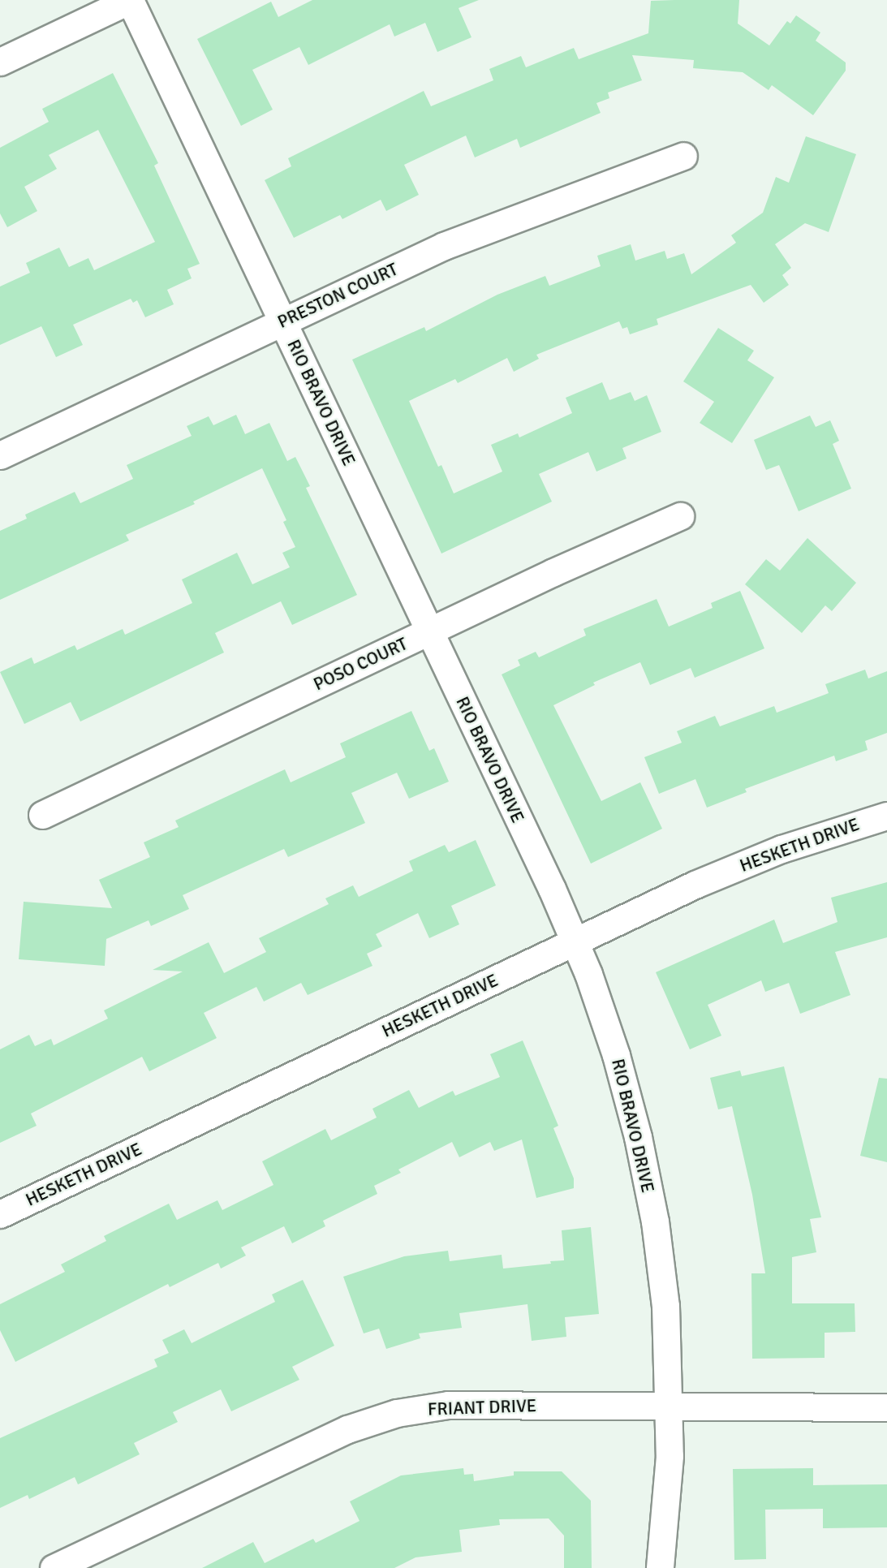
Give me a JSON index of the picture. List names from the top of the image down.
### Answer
{
  "streets": {
    "street": [
      "PRESTON COURT",
      "RIO BRAVO DRIVE",
      "POSO COURT",
      "HESKETH DRIVE",
      "FRIANT DRIVE"
    ]
  },
  "crossings": [
    ["PRESTON COURT", "RIO BRAVO DRIVE"],
    ["RIO BRAVO DRIVE", "POSO COURT"],
    ["RIO BRAVO DRIVE", "HESKETH DRIVE"],
    ["RIO BRAVO DRIVE", "FRIANT DRIVE"]
  ]
}
